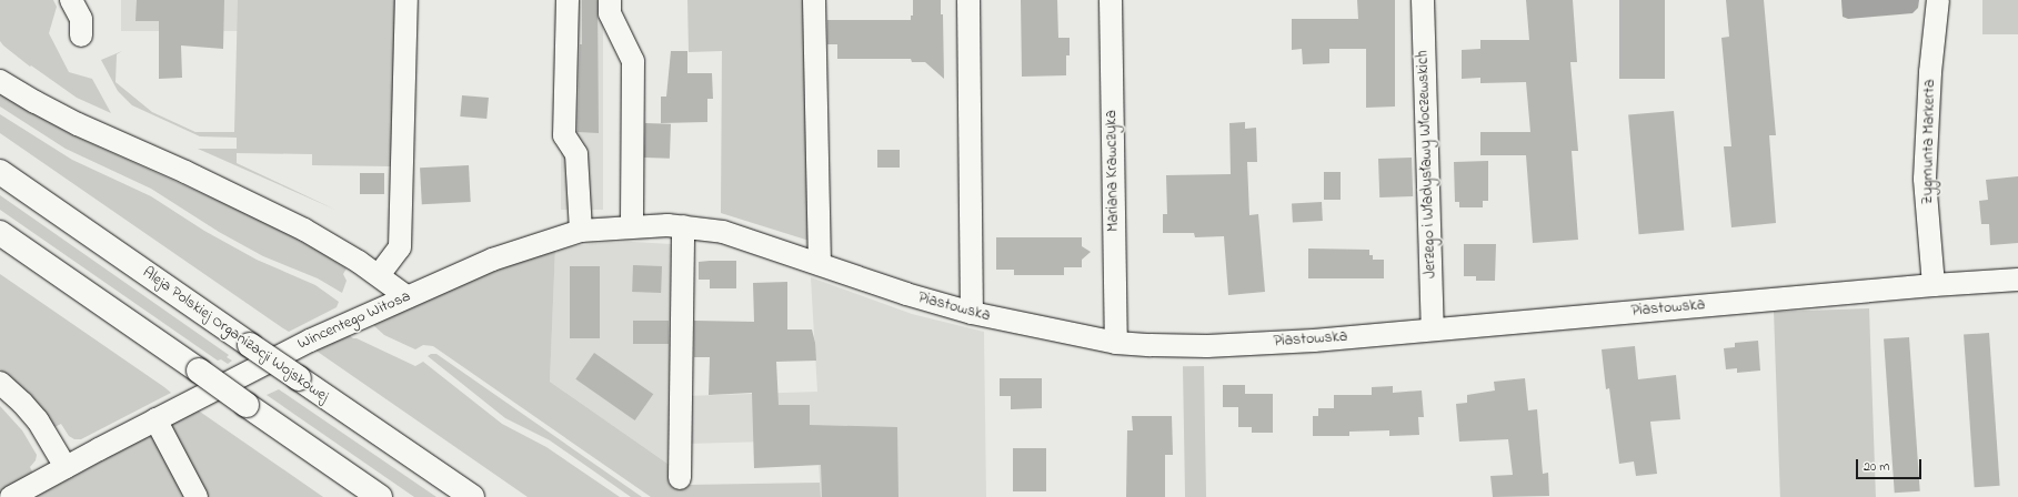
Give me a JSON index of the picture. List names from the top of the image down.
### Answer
{
  "streets": {
    "highway": ["Aleja Polskiej Organizacji Wojskowej"],
    "street": [
      "Zygmunta Markerta",
      "Jerzego i Władysławy Włoczewskich",
      "Mariana Krawczyka",
      "Piastowska",
      "Wincentego Witosa"
    ]
  },
  "crossings": [
    ["Zygmunta Markerta", "Piastowska"],
    ["Jerzego i Władysławy Włoczewskich", "Piastowska"],
    ["Mariana Krawczyka", "Piastowska"],
    ["Piastowska", "Wincentego Witosa"]
  ],
  "scale_bar": "20 m"
}
